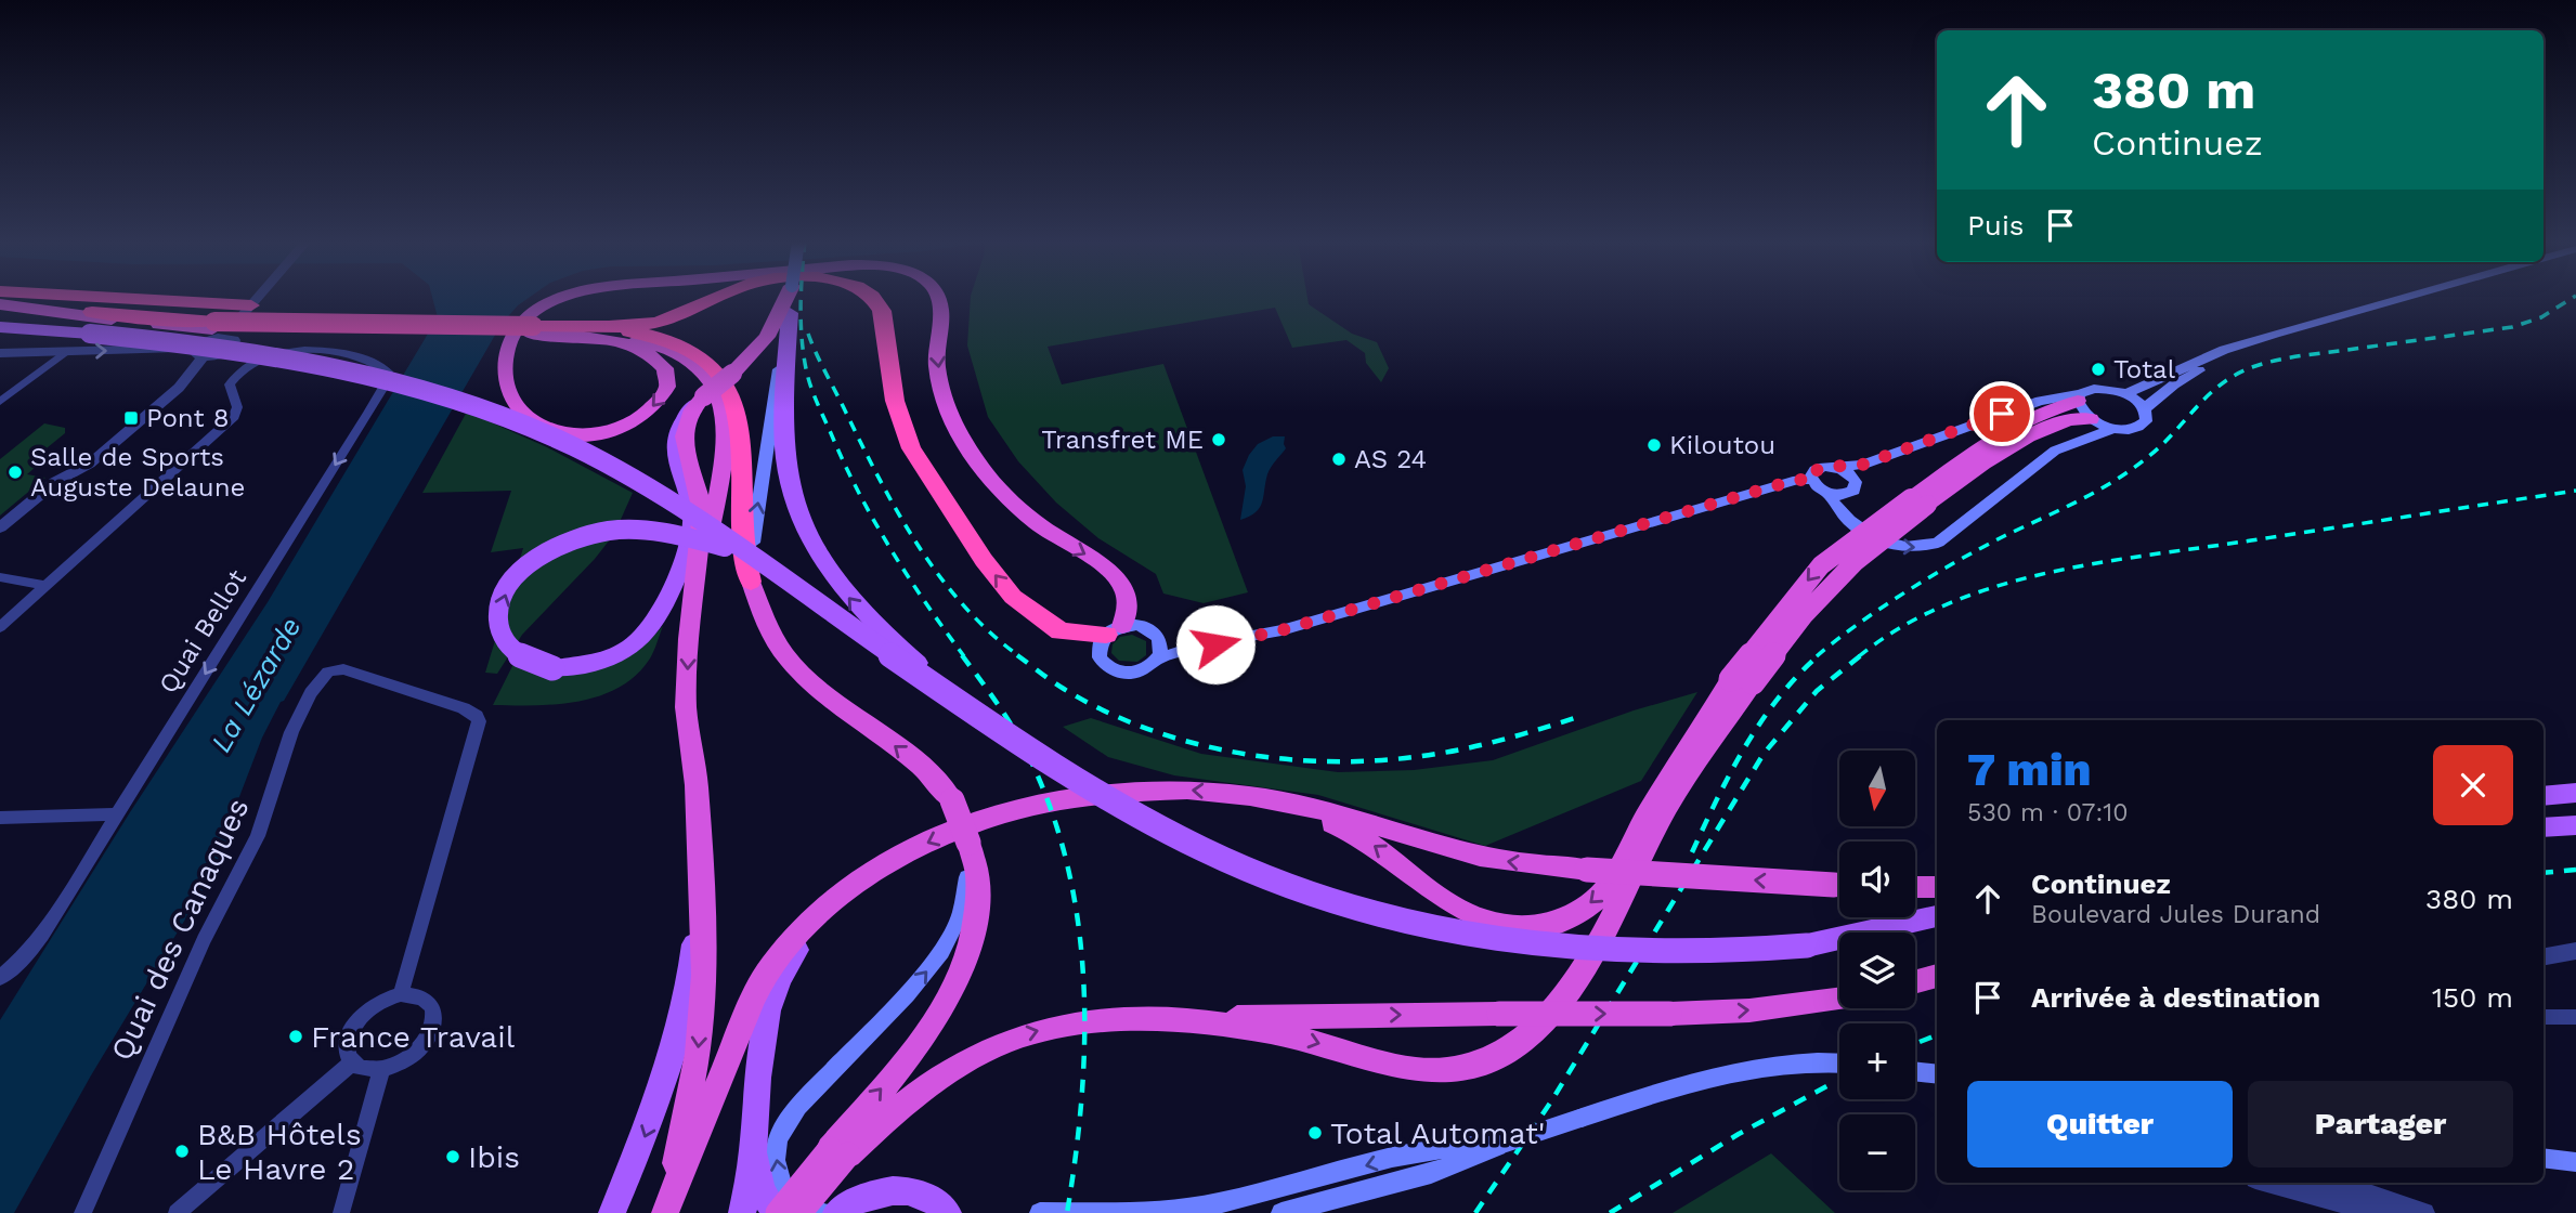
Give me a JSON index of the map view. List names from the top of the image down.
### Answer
{
  "streets": {
    "street": ["Quai Bellot", "Quai des Canaques"]
  },
  "one_way": ["Quai Bellot"],
  "water": ["La Lézarde"],
  "places": {
    "other": [
      "Total",
      "Transfret ME",
      "Kiloutou",
      "AS 24",
      "Salle de Sports Auguste Delaune",
      "France Travail",
      "Total Automat'",
      "B&B Hôtels Le Havre 2",
      "Ibis"
    ],
    "transit": ["Pont 8"]
  },
  "north": "bottom",
  "page": {
    "turn": ["380 m", "Continuez"],
    "then": "Puis",
    "heading": ["7 min", "530 m · 07:10"],
    "map_buttons": ["+", "−"],
    "list": [
      {
        "name": "Continuez",
        "note": "Boulevard Jules Durand",
        "value": "380 m"
      },
      {
        "name": "Arrivée à destination",
        "value": "150 m"
      }
    ],
    "buttons": ["Quitter", "Partager"]
  }
}
